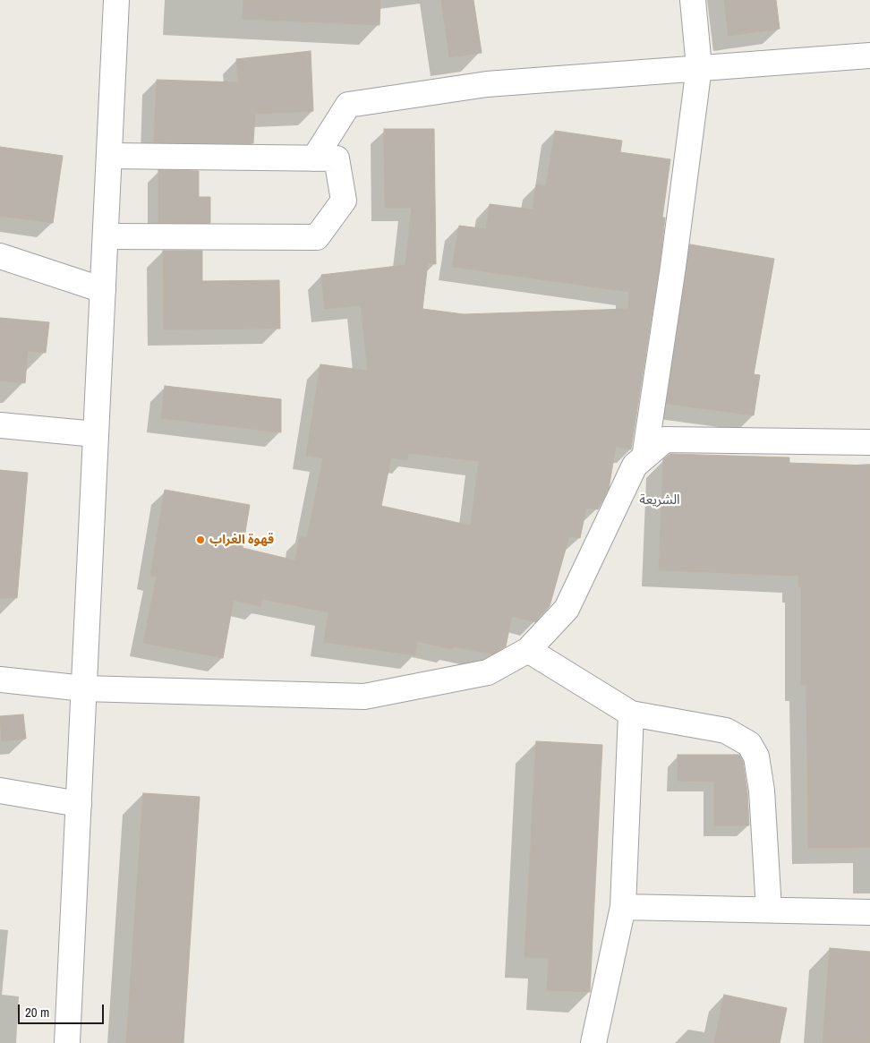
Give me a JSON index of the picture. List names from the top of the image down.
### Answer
{
  "districts": ["الشريعة"],
  "places": ["قهوة الغراب"],
  "scale_bar": "20 m"
}
